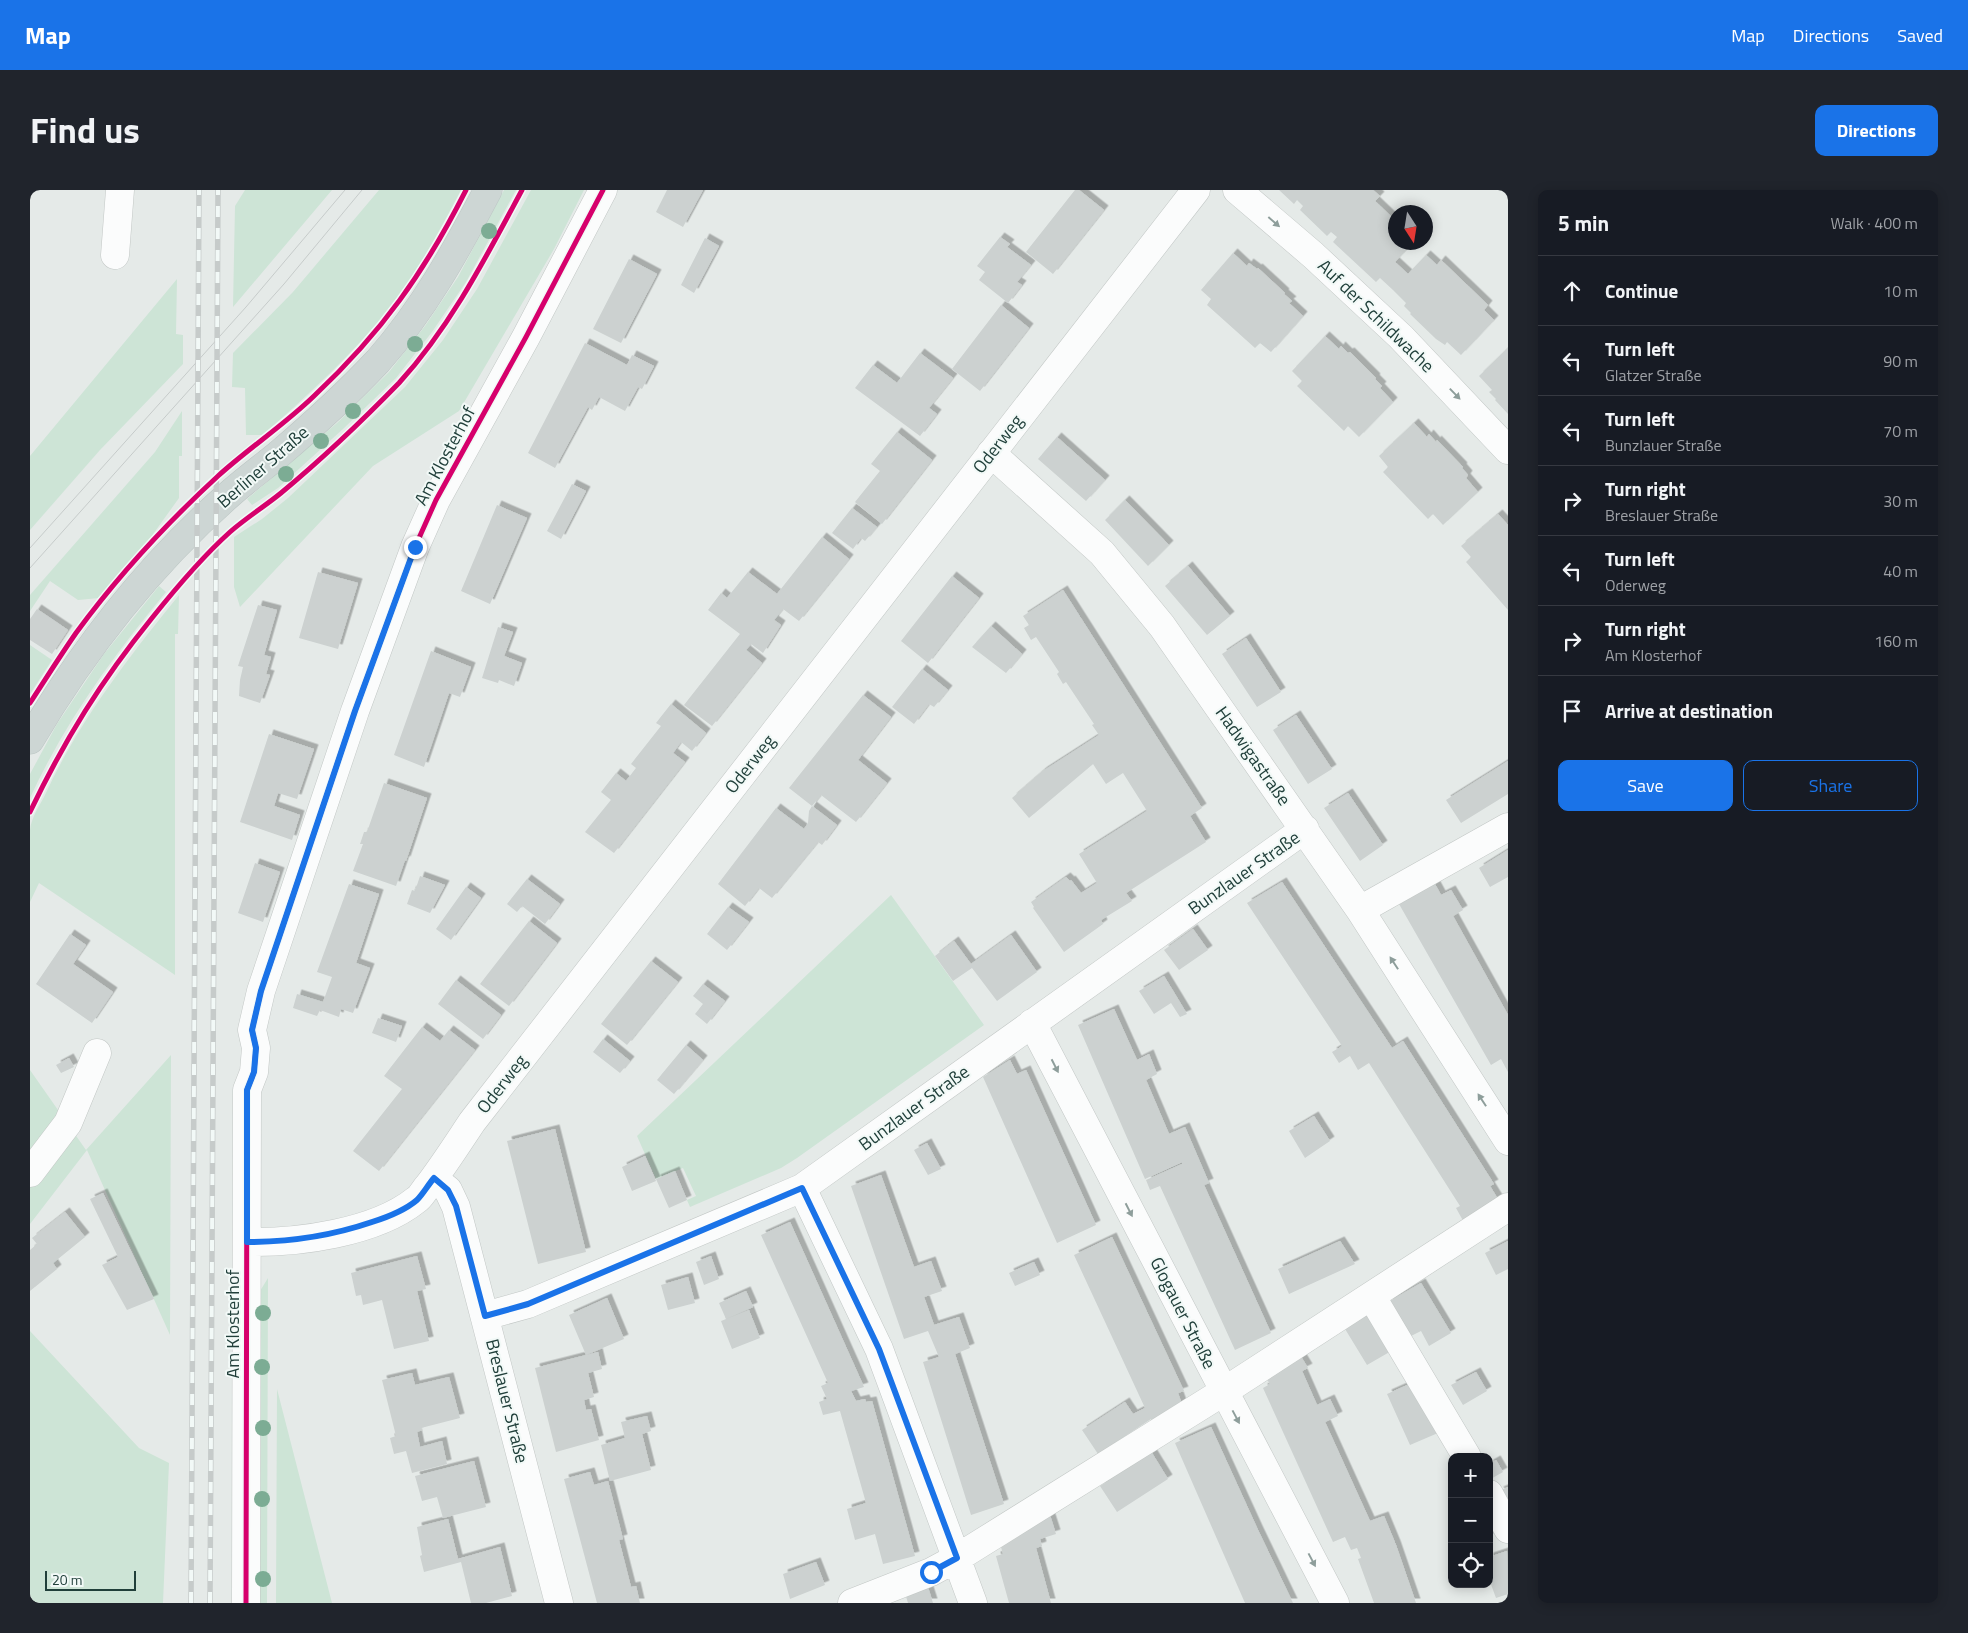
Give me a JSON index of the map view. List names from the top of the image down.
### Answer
{
  "streets": {
    "main road": ["Berliner Straße"],
    "street": [
      "Auf der Schildwache",
      "Oderweg",
      "Am Klosterhof",
      "Hadwigastraße",
      "Bunzlauer Straße",
      "Glogauer Straße",
      "Breslauer Straße"
    ]
  },
  "crossings": [
    ["Oderweg", "Am Klosterhof"],
    ["Oderweg", "Hadwigastraße"],
    ["Oderweg", "Breslauer Straße"],
    ["Hadwigastraße", "Bunzlauer Straße"],
    ["Bunzlauer Straße", "Glogauer Straße"],
    ["Bunzlauer Straße", "Breslauer Straße"]
  ],
  "one_way": ["Auf der Schildwache"],
  "scale_bar": "20 m",
  "north": "bottom",
  "page": {
    "header": "Map",
    "nav": ["Map", "Directions", "Saved"],
    "title": "Find us",
    "buttons": [
      "Directions",
      ["Save", "Share"]
    ],
    "heading": ["5 min", "Walk · 400 m"],
    "list": [
      ["Continue", "10 m"],
      ["Turn left", "Glatzer Straße", "90 m"],
      ["Turn left", "Bunzlauer Straße", "70 m"],
      ["Turn right", "Breslauer Straße", "30 m"],
      ["Turn left", "Oderweg", "40 m"],
      ["Turn right", "Am Klosterhof", "160 m"],
      "Arrive at destination"
    ],
    "map_buttons": ["+", "−"],
    "scale": "20 m"
  }
}
